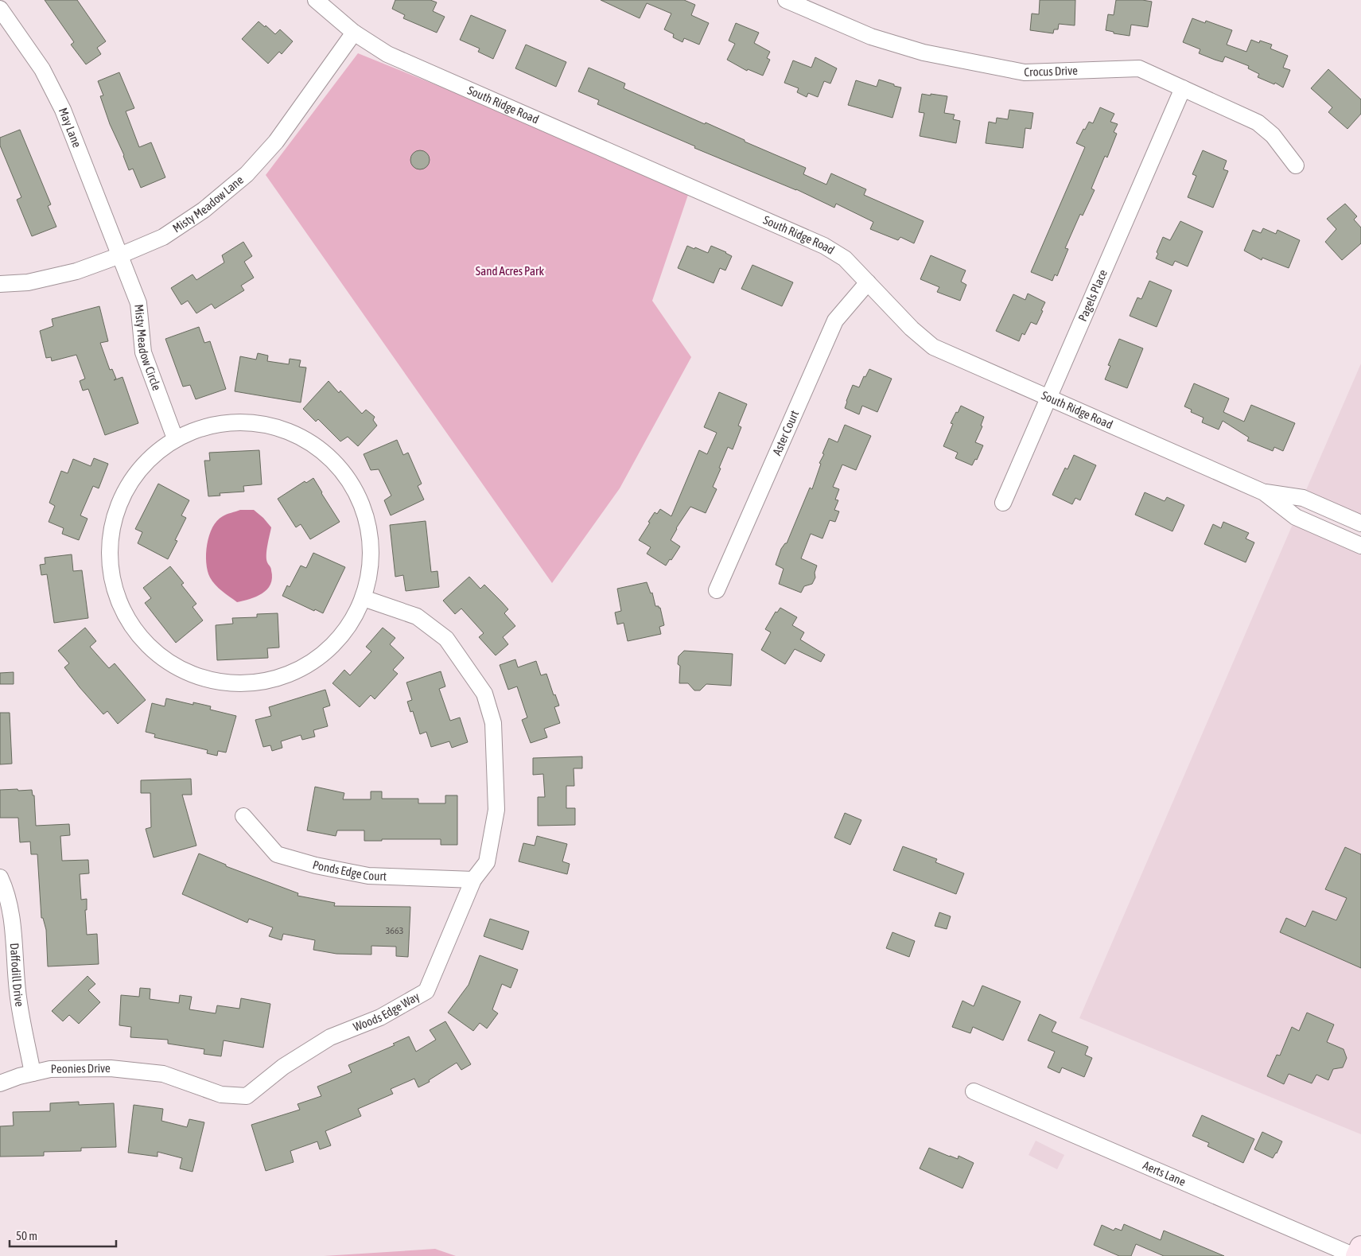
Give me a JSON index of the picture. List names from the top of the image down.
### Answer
{
  "streets": {
    "street": [
      "Crocus Drive",
      "South Ridge Road",
      "May Lane",
      "Misty Meadow Lane",
      "Pagels Place",
      "Misty Meadow Circle",
      "Aster Court",
      "Ponds Edge Court",
      "Daffodill Drive",
      "Woods Edge Way",
      "Peonies Drive",
      "Aerts Lane"
    ]
  },
  "crossings": [
    ["Crocus Drive", "Pagels Place"],
    ["South Ridge Road", "Misty Meadow Lane"],
    ["South Ridge Road", "Pagels Place"],
    ["South Ridge Road", "Aster Court"],
    ["May Lane", "Misty Meadow Lane"],
    ["May Lane", "Misty Meadow Circle"],
    ["Misty Meadow Lane", "Misty Meadow Circle"],
    ["Ponds Edge Court", "Woods Edge Way"],
    ["Daffodill Drive", "Peonies Drive"],
    ["Woods Edge Way", "Peonies Drive"]
  ],
  "parks": ["Sand Acres Park"],
  "house_numbers": ["3663"],
  "scale_bar": "50 m"
}
